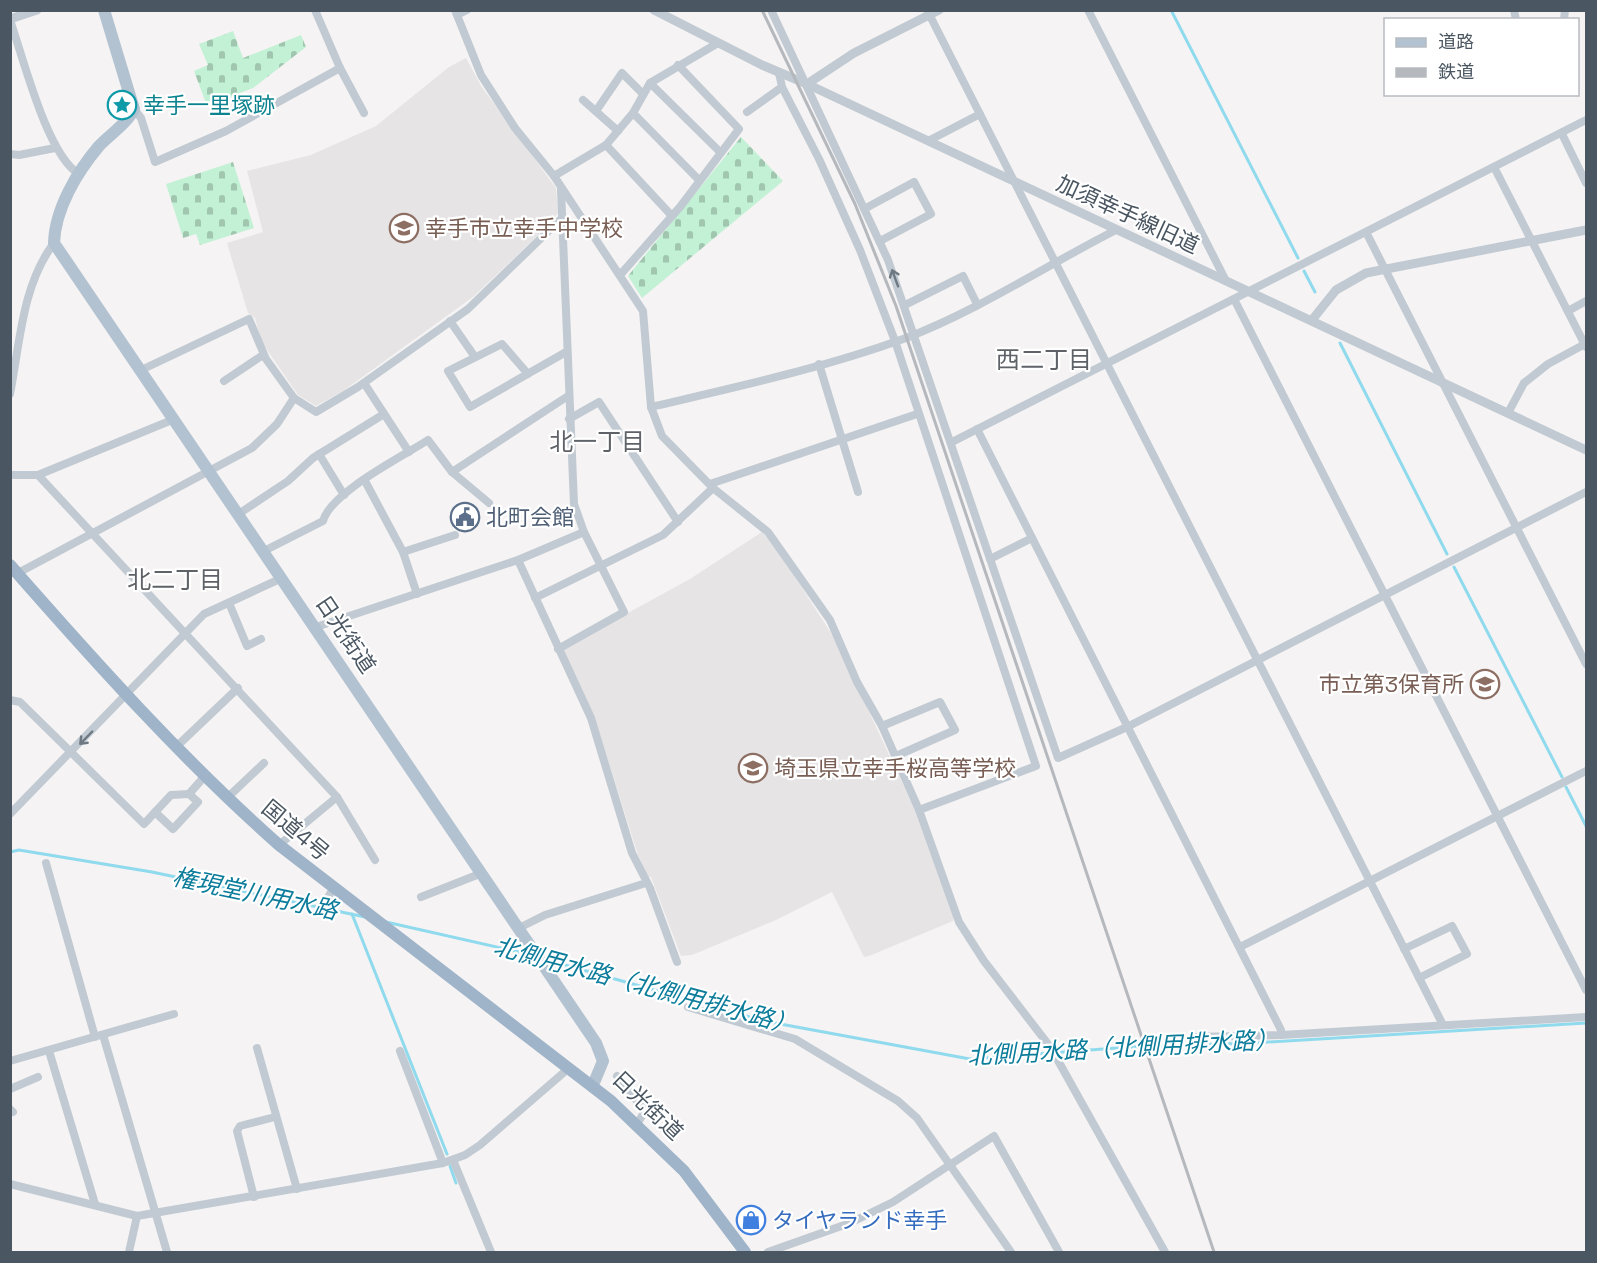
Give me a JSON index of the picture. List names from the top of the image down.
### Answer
{
  "streets": {
    "highway": ["日光街道", "国道4号"],
    "street": ["加須幸手線旧道"]
  },
  "crossings": [
    ["日光街道", "国道4号"]
  ],
  "districts": ["西二丁目", "北一丁目", "北二丁目"],
  "water": ["権現堂川用水路", "北側用水路（北側用排水路）"],
  "places": {
    "place": ["幸手一里塚跡"],
    "school or university": ["幸手市立幸手中学校", "市立第3保育所", "埼玉県立幸手桜高等学校"],
    "public building": ["北町会館"],
    "shop": ["タイヤランド幸手"]
  },
  "legend": ["道路", "鉄道"]
}
